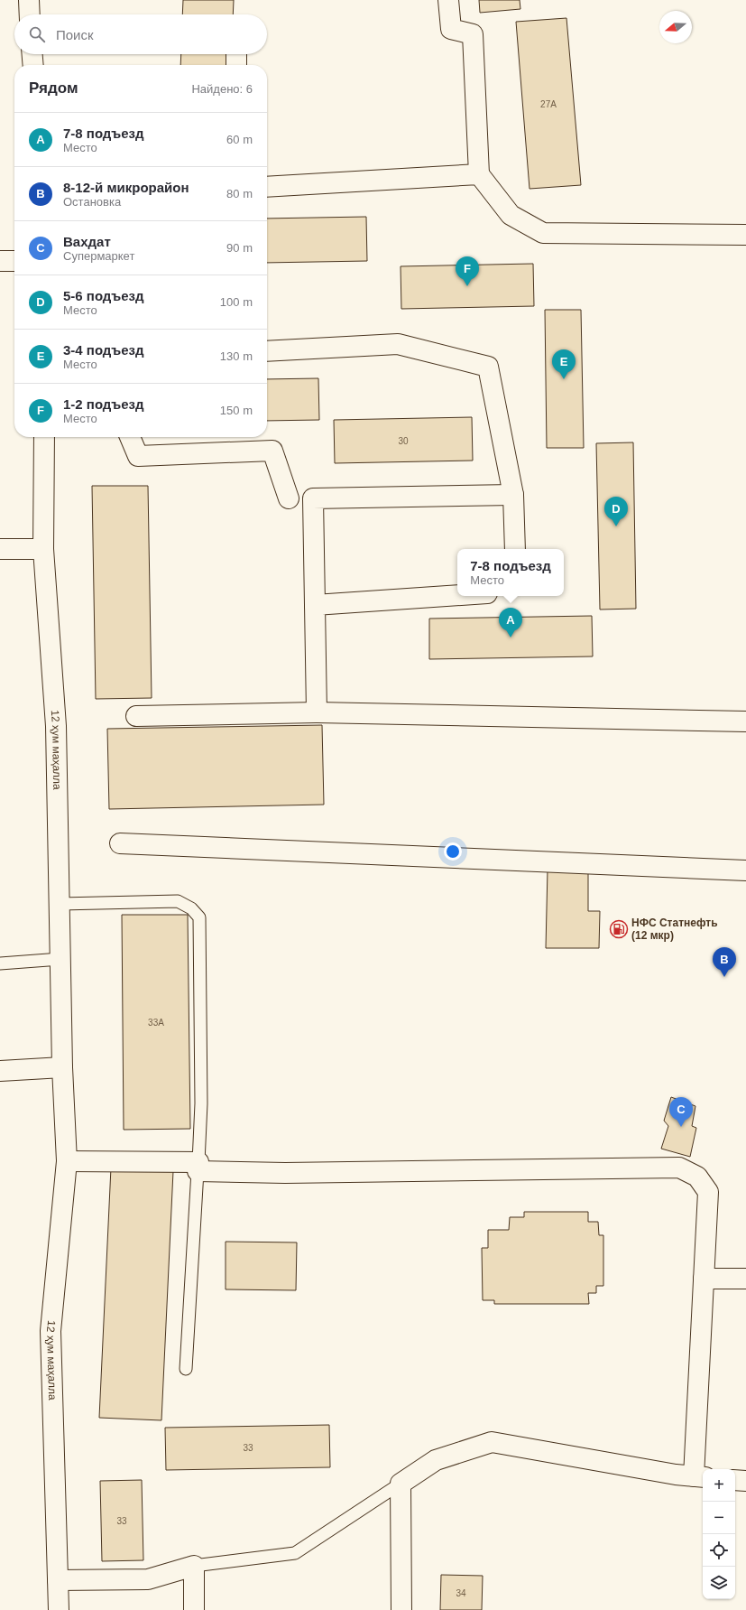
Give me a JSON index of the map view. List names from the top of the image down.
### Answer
{
  "streets": {
    "street": ["12 ҳум маҳалла"]
  },
  "places": {
    "fuel station": ["НФС Статнефть (12 мкр)"]
  },
  "house_numbers": [
    "27А",
    "30",
    "33А",
    "33",
    "33",
    "34"
  ],
  "north": "left",
  "page": {
    "search": "Поиск",
    "heading": ["Рядом", "Найдено: 6"],
    "list": [
      {
        "mark": "A",
        "name": "7-8 подъезд",
        "note": "Место",
        "value": "60 m"
      },
      {
        "mark": "B",
        "name": "8-12-й микрорайон",
        "note": "Остановка",
        "value": "80 m"
      },
      {
        "mark": "C",
        "name": "Вахдат",
        "note": "Супермаркет",
        "value": "90 m"
      },
      {
        "mark": "D",
        "name": "5-6 подъезд",
        "note": "Место",
        "value": "100 m"
      },
      {
        "mark": "E",
        "name": "3-4 подъезд",
        "note": "Место",
        "value": "130 m"
      },
      {
        "mark": "F",
        "name": "1-2 подъезд",
        "note": "Место",
        "value": "150 m"
      }
    ],
    "pins": [
      "F",
      "E",
      "D",
      "A",
      "B",
      "C"
    ],
    "popup": ["7-8 подъезд", "Место"],
    "map_buttons": ["+", "−"]
  }
}
